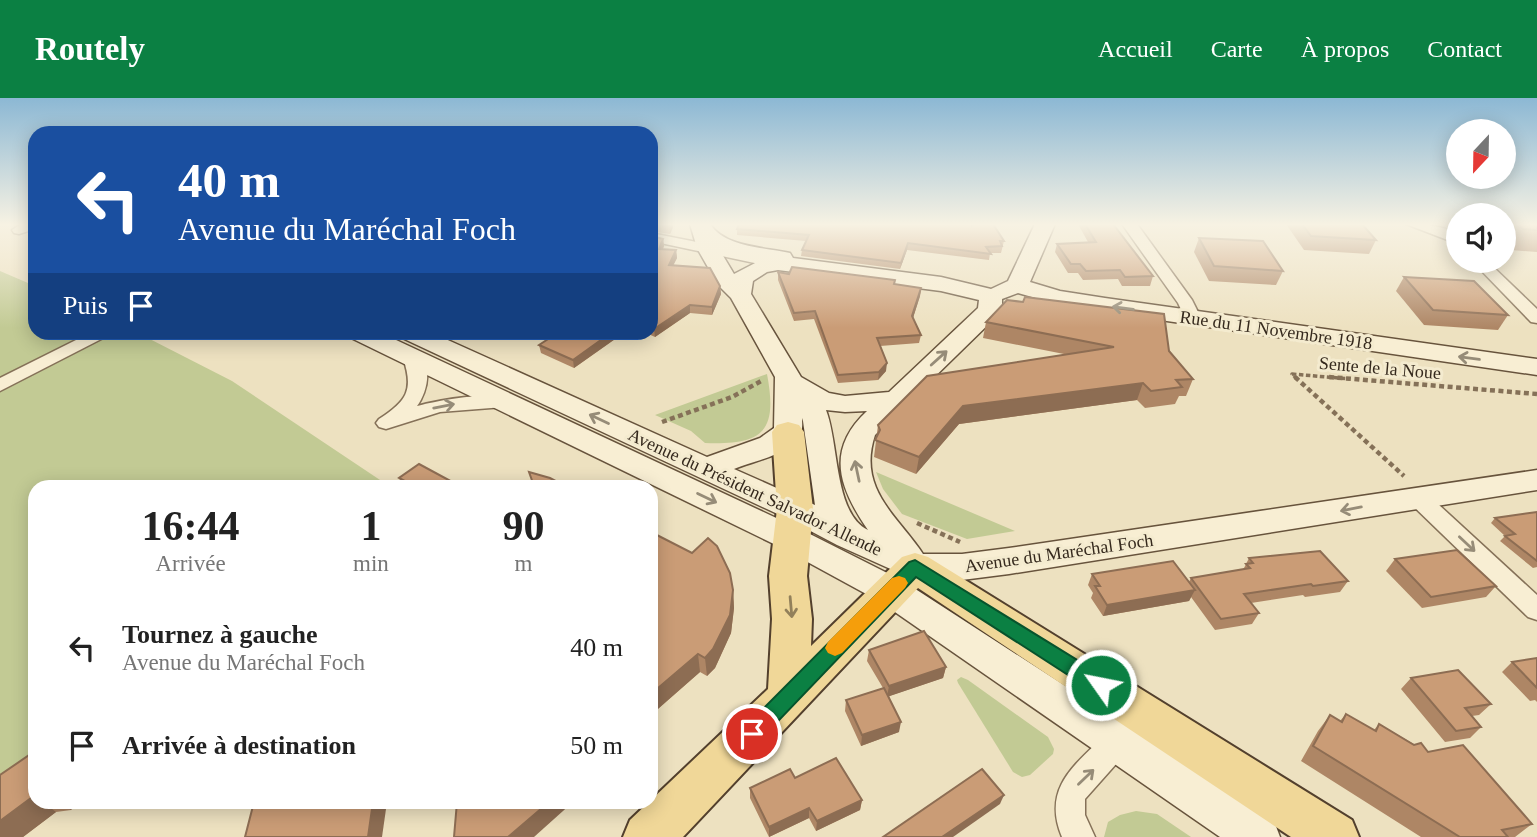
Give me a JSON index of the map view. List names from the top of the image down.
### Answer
{
  "streets": {
    "street": ["Rue du 11 Novembre 1918", "Avenue du Président Salvador Allende", "Avenue du Maréchal Foch"],
    "path": ["Sente de la Noue"]
  },
  "crossings": [
    ["Sente de la Noue", "Avenue du Maréchal Foch"],
    ["Avenue du Président Salvador Allende", "Avenue du Maréchal Foch"]
  ],
  "one_way": ["Rue du 11 Novembre 1918", "Avenue du Maréchal Foch"],
  "north": "bottom",
  "page": {
    "header": "Routely",
    "nav": [
      "Accueil",
      "Carte",
      "À propos",
      "Contact"
    ],
    "turn": ["40 m", "Avenue du Maréchal Foch"],
    "then": "Puis",
    "eta": [
      "16:44",
      "Arrivée",
      "1",
      "min",
      "90",
      "m"
    ],
    "list": [
      {
        "name": "Tournez à gauche",
        "note": "Avenue du Maréchal Foch",
        "value": "40 m"
      },
      {
        "name": "Arrivée à destination",
        "value": "50 m"
      }
    ]
  }
}
